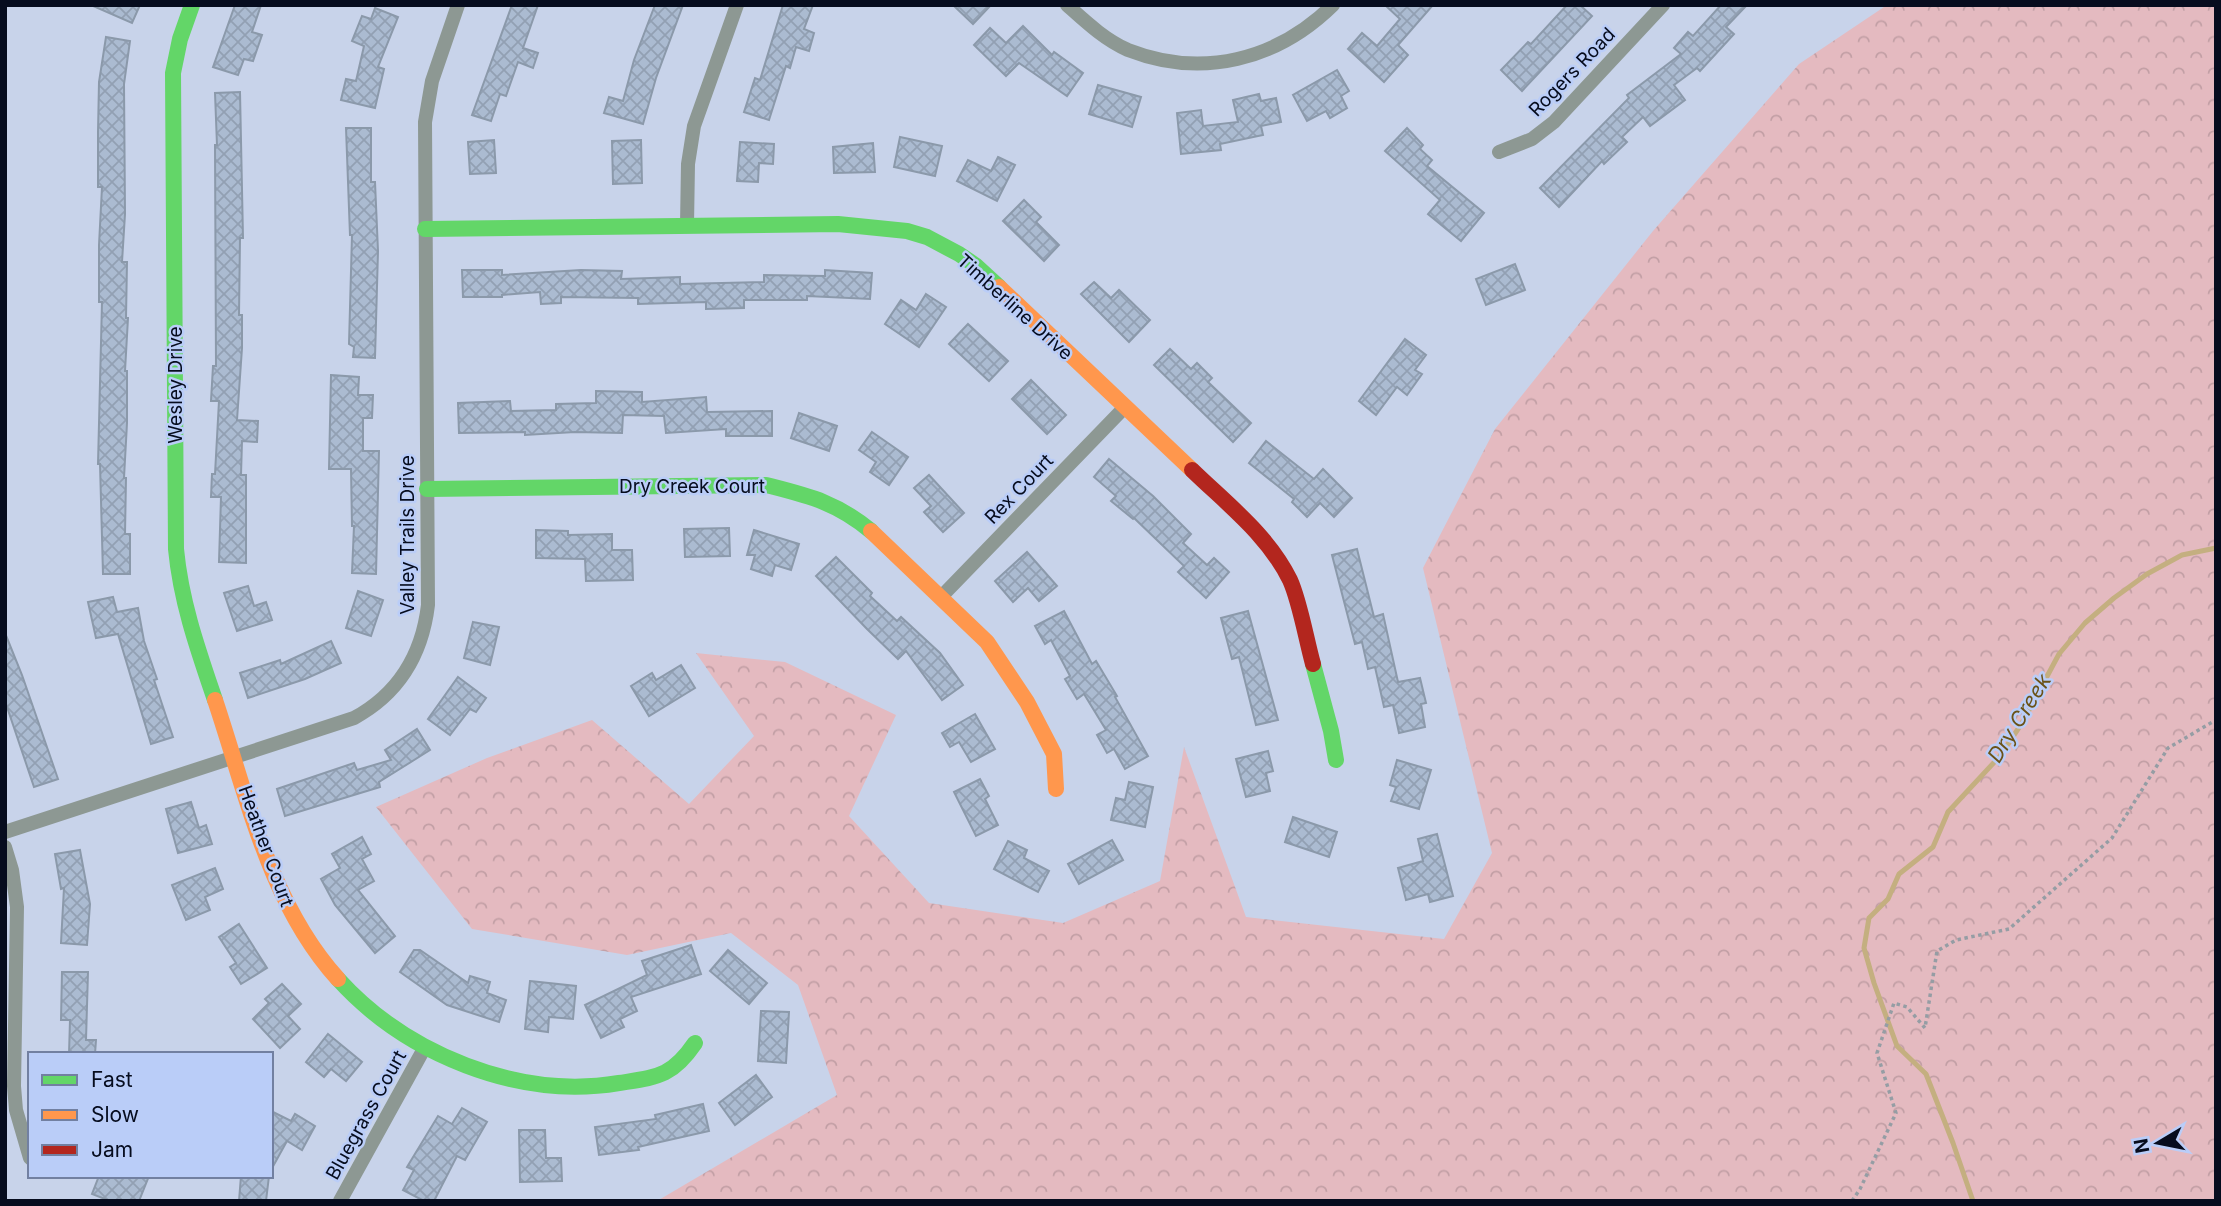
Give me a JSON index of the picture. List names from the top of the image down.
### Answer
{
  "streets": {
    "street": [
      "Rogers Road",
      "Timberline Drive",
      "Wesley Drive",
      "Dry Creek Court",
      "Rex Court",
      "Valley Trails Drive",
      "Heather Court",
      "Bluegrass Court"
    ]
  },
  "crossings": [
    ["Timberline Drive", "Rex Court"],
    ["Timberline Drive", "Valley Trails Drive"],
    ["Wesley Drive", "Valley Trails Drive"],
    ["Wesley Drive", "Heather Court"],
    ["Dry Creek Court", "Rex Court"],
    ["Dry Creek Court", "Valley Trails Drive"],
    ["Valley Trails Drive", "Heather Court"],
    ["Heather Court", "Bluegrass Court"]
  ],
  "water": ["Dry Creek"],
  "legend": ["Fast", "Slow", "Jam"],
  "north": "left"
}
